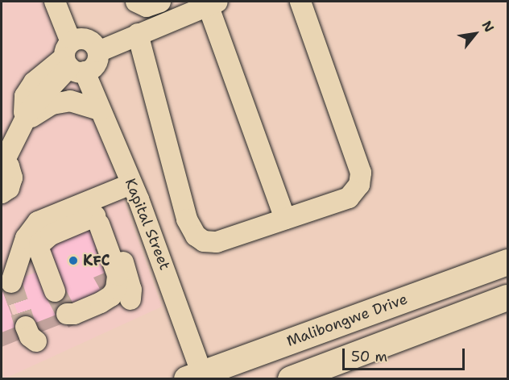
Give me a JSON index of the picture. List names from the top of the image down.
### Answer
{
  "streets": {
    "main road": ["Malibongwe Drive"],
    "street": ["Kapital Street"]
  },
  "crossings": [
    ["Kapital Street", "Malibongwe Drive"]
  ],
  "places": ["KFC"],
  "scale_bar": "50 m",
  "north": "top right"
}
